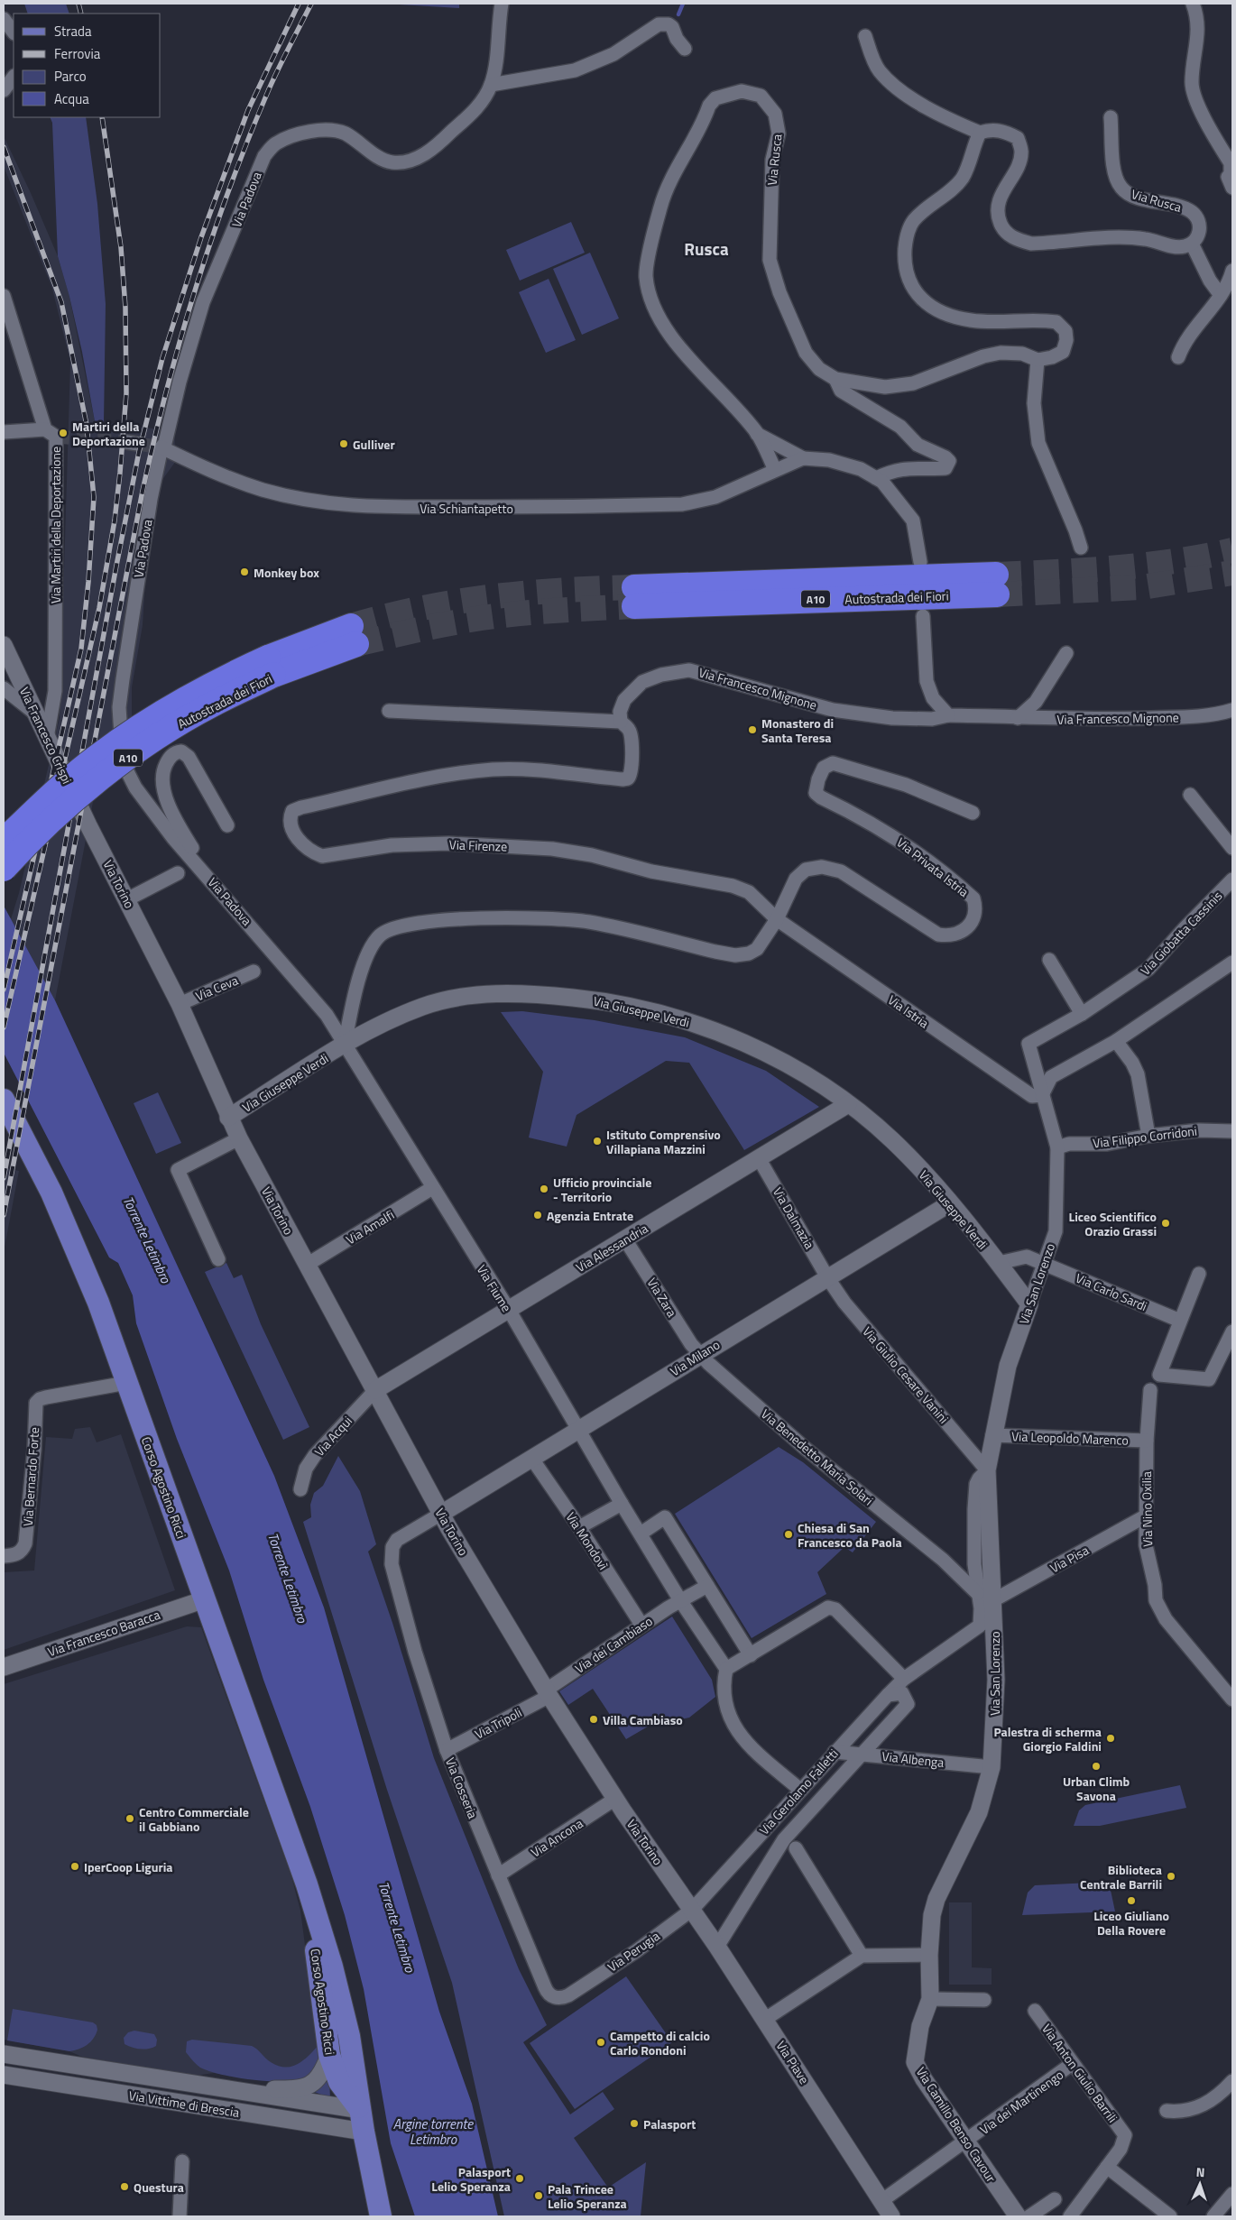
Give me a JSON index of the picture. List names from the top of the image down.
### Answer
{
  "streets": {
    "highway": ["Autostrada dei Fiori", "A10"],
    "main road": ["Corso Agostino Ricci"],
    "street": [
      "Via Rusca",
      "Via Padova",
      "Via Schiantapetto",
      "Via Martiri della Deportazione",
      "Via Francesco Mignone",
      "Via Francesco Crispi",
      "Via Firenze",
      "Via Privata Istria",
      "Via Torino",
      "Via Giobatta Cassinis",
      "Via Ceva",
      "Via Giuseppe Verdi",
      "Via Istria",
      "Via Filippo Corridoni",
      "Via Dalmazia",
      "Via Amalfi",
      "Via Alessandria",
      "Via San Lorenzo",
      "Via Fiume",
      "Via Carlo Sardi",
      "Via Zara",
      "Via Milano",
      "Via Giulio Cesare Vanini",
      "Via Acqui",
      "Via Leopoldo Marenco",
      "Via Benedetto Maria Solari",
      "Via Bernardo Forte",
      "Via Nino Oxilia",
      "Via Mondovì",
      "Via Pisa",
      "Via Francesco Baracca",
      "Via dei Cambiaso",
      "Via Tripoli",
      "Via Albenga",
      "Via Cosseria",
      "Via Gerolamo Falletti",
      "Via Ancona",
      "Via Perugia",
      "Via Piave",
      "Via Anton Giulio Barrili",
      "Via dei Martinengo",
      "Via Vittime di Brescia",
      "Via Camillo Benso Cavour"
    ]
  },
  "crossings": [
    ["Via Rusca", "Via Schiantapetto"],
    ["Via Padova", "Via Schiantapetto"],
    ["Via Padova", "Via Giuseppe Verdi"],
    ["Via Padova", "Via Fiume"],
    ["Via Martiri della Deportazione", "Via Francesco Crispi"],
    ["Via Francesco Mignone", "Via Firenze"],
    ["Via Francesco Crispi", "Via Torino"],
    ["Via Firenze", "Via Privata Istria"],
    ["Via Firenze", "Via Istria"],
    ["Via Privata Istria", "Via Istria"],
    ["Via Torino", "Via Ceva"],
    ["Via Torino", "Via Giuseppe Verdi"],
    ["Via Torino", "Via Amalfi"],
    ["Via Torino", "Via Alessandria"],
    ["Via Torino", "Via Milano"],
    ["Via Torino", "Via Acqui"],
    ["Via Torino", "Via dei Cambiaso"],
    ["Via Torino", "Via Tripoli"],
    ["Via Torino", "Via Cosseria"],
    ["Via Torino", "Via Gerolamo Falletti"],
    ["Via Torino", "Via Ancona"],
    ["Via Torino", "Via Perugia"],
    ["Via Torino", "Via Piave"],
    ["Via Giobatta Cassinis", "Via San Lorenzo"],
    ["Via Giuseppe Verdi", "Via Alessandria"],
    ["Via Giuseppe Verdi", "Via San Lorenzo"],
    ["Via Giuseppe Verdi", "Via Fiume"],
    ["Via Giuseppe Verdi", "Via Carlo Sardi"],
    ["Via Giuseppe Verdi", "Via Milano"],
    ["Via Istria", "Via San Lorenzo"],
    ["Via Filippo Corridoni", "Via San Lorenzo"],
    ["Via Dalmazia", "Via Alessandria"],
    ["Via Dalmazia", "Via Milano"],
    ["Via Dalmazia", "Via Giulio Cesare Vanini"],
    ["Via Amalfi", "Via Fiume"],
    ["Via Alessandria", "Via Fiume"],
    ["Via Alessandria", "Via Zara"],
    ["Via Alessandria", "Via Acqui"],
    ["Via San Lorenzo", "Via Carlo Sardi"],
    ["Via San Lorenzo", "Via Giulio Cesare Vanini"],
    ["Via San Lorenzo", "Via Leopoldo Marenco"],
    ["Via San Lorenzo", "Via Benedetto Maria Solari"],
    ["Via San Lorenzo", "Via Pisa"],
    ["Via San Lorenzo", "Via Albenga"],
    ["Via San Lorenzo", "Via Gerolamo Falletti"],
    ["Via San Lorenzo", "Via Camillo Benso Cavour"],
    ["Via Fiume", "Via Milano"],
    ["Via Fiume", "Via dei Cambiaso"],
    ["Via Zara", "Via Milano"],
    ["Via Zara", "Via Benedetto Maria Solari"],
    ["Via Milano", "Via Giulio Cesare Vanini"],
    ["Via Milano", "Via Benedetto Maria Solari"],
    ["Via Milano", "Via Mondovì"],
    ["Via Milano", "Via Cosseria"],
    ["Via Leopoldo Marenco", "Via Nino Oxilia"],
    ["Via Bernardo Forte", "Corso Agostino Ricci"],
    ["Corso Agostino Ricci", "Via Francesco Baracca"],
    ["Corso Agostino Ricci", "Via Vittime di Brescia"],
    ["Via Nino Oxilia", "Via Pisa"],
    ["Via Mondovì", "Via dei Cambiaso"],
    ["Via dei Cambiaso", "Via Tripoli"],
    ["Via Tripoli", "Via Cosseria"],
    ["Via Albenga", "Via Gerolamo Falletti"],
    ["Via Cosseria", "Via Ancona"],
    ["Via Cosseria", "Via Perugia"],
    ["Via Gerolamo Falletti", "Via Perugia"],
    ["Via Gerolamo Falletti", "Via Piave"],
    ["Via Perugia", "Via Piave"],
    ["Via Piave", "Via dei Martinengo"],
    ["Via Anton Giulio Barrili", "Via dei Martinengo"],
    ["Via dei Martinengo", "Via Camillo Benso Cavour"]
  ],
  "districts": ["Rusca"],
  "water": ["Torrente Letimbro", "Argine torrente Letimbro"],
  "places": [
    "Martiri della Deportazione",
    "Gulliver",
    "Monkey box",
    "Monastero di Santa Teresa",
    "Istituto Comprensivo Villapiana Mazzini",
    "Ufficio provinciale - Territorio",
    "Agenzia Entrate",
    "Liceo Scientifico Orazio Grassi",
    "Chiesa di San Francesco da Paola",
    "Villa Cambiaso",
    "Palestra di scherma Giorgio Faldini",
    "Urban Climb Savona",
    "Centro Commerciale il Gabbiano",
    "IperCoop Liguria",
    "Biblioteca Centrale Barrili",
    "Liceo Giuliano Della Rovere",
    "Campetto di calcio Carlo Rondoni",
    "Palasport",
    "Palasport Lelio Speranza",
    "Questura",
    "Pala Trincee Lelio Speranza"
  ],
  "legend": [
    "Strada",
    "Ferrovia",
    "Parco",
    "Acqua"
  ],
  "north": "top"
}
